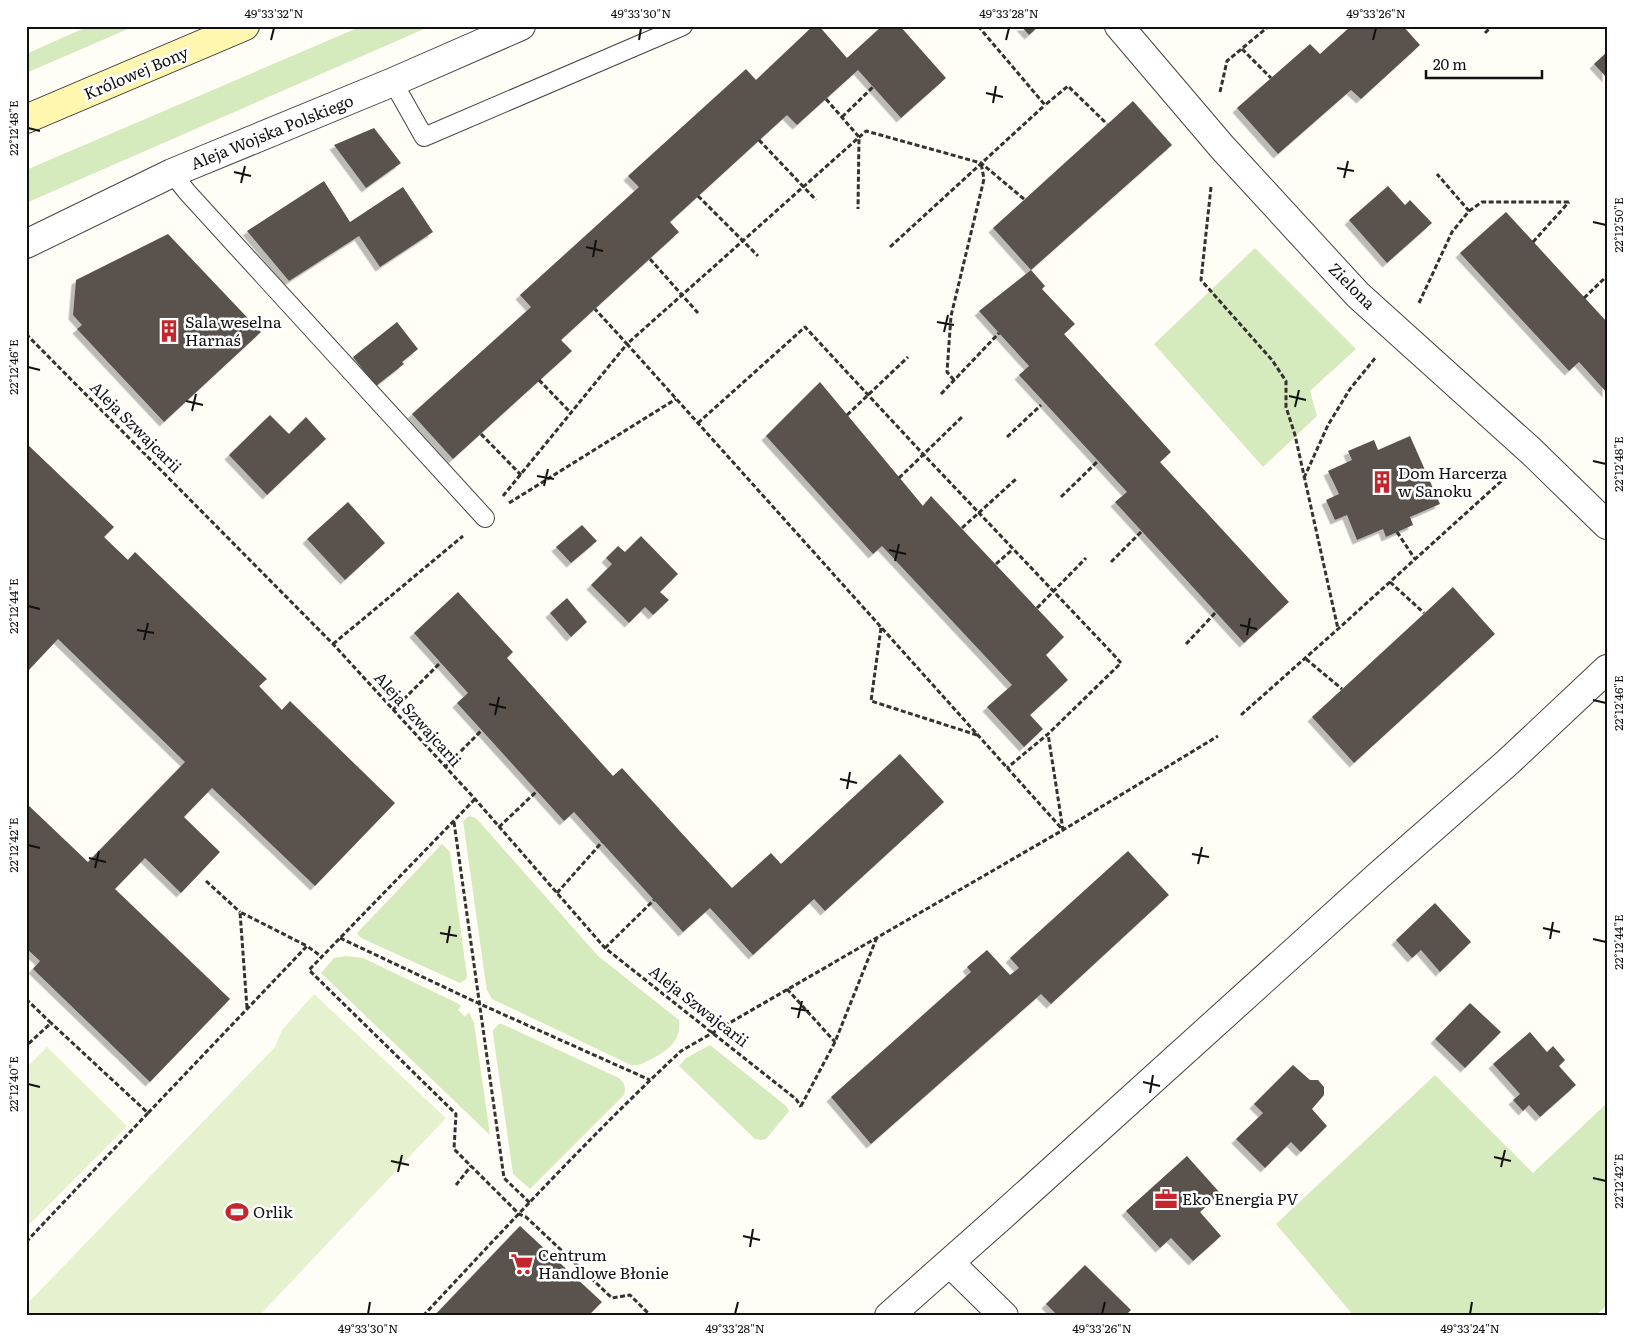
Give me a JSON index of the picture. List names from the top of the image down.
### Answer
{
  "streets": {
    "main road": ["Królowej Bony"],
    "street": ["Aleja Wojska Polskiego", "Zielona"],
    "path": ["Aleja Szwajcarii"]
  },
  "places": {
    "building": ["Sala weselna Harnaś", "Dom Harcerza w Sanoku"],
    "office": ["Eko Energia PV"],
    "sports": ["Orlik"],
    "supermarket": ["Centrum Handlowe Błonie"]
  },
  "scale_bar": "20 m",
  "coordinates": [
    "49°33'32\"N",
    "49°33'30\"N",
    "49°33'28\"N",
    "49°33'26\"N",
    "22°12'48\"E",
    "22°12'50\"E",
    "22°12'46\"E",
    "22°12'44\"E",
    "22°12'42\"E",
    "22°12'40\"E",
    "49°33'24\"N"
  ]
}
